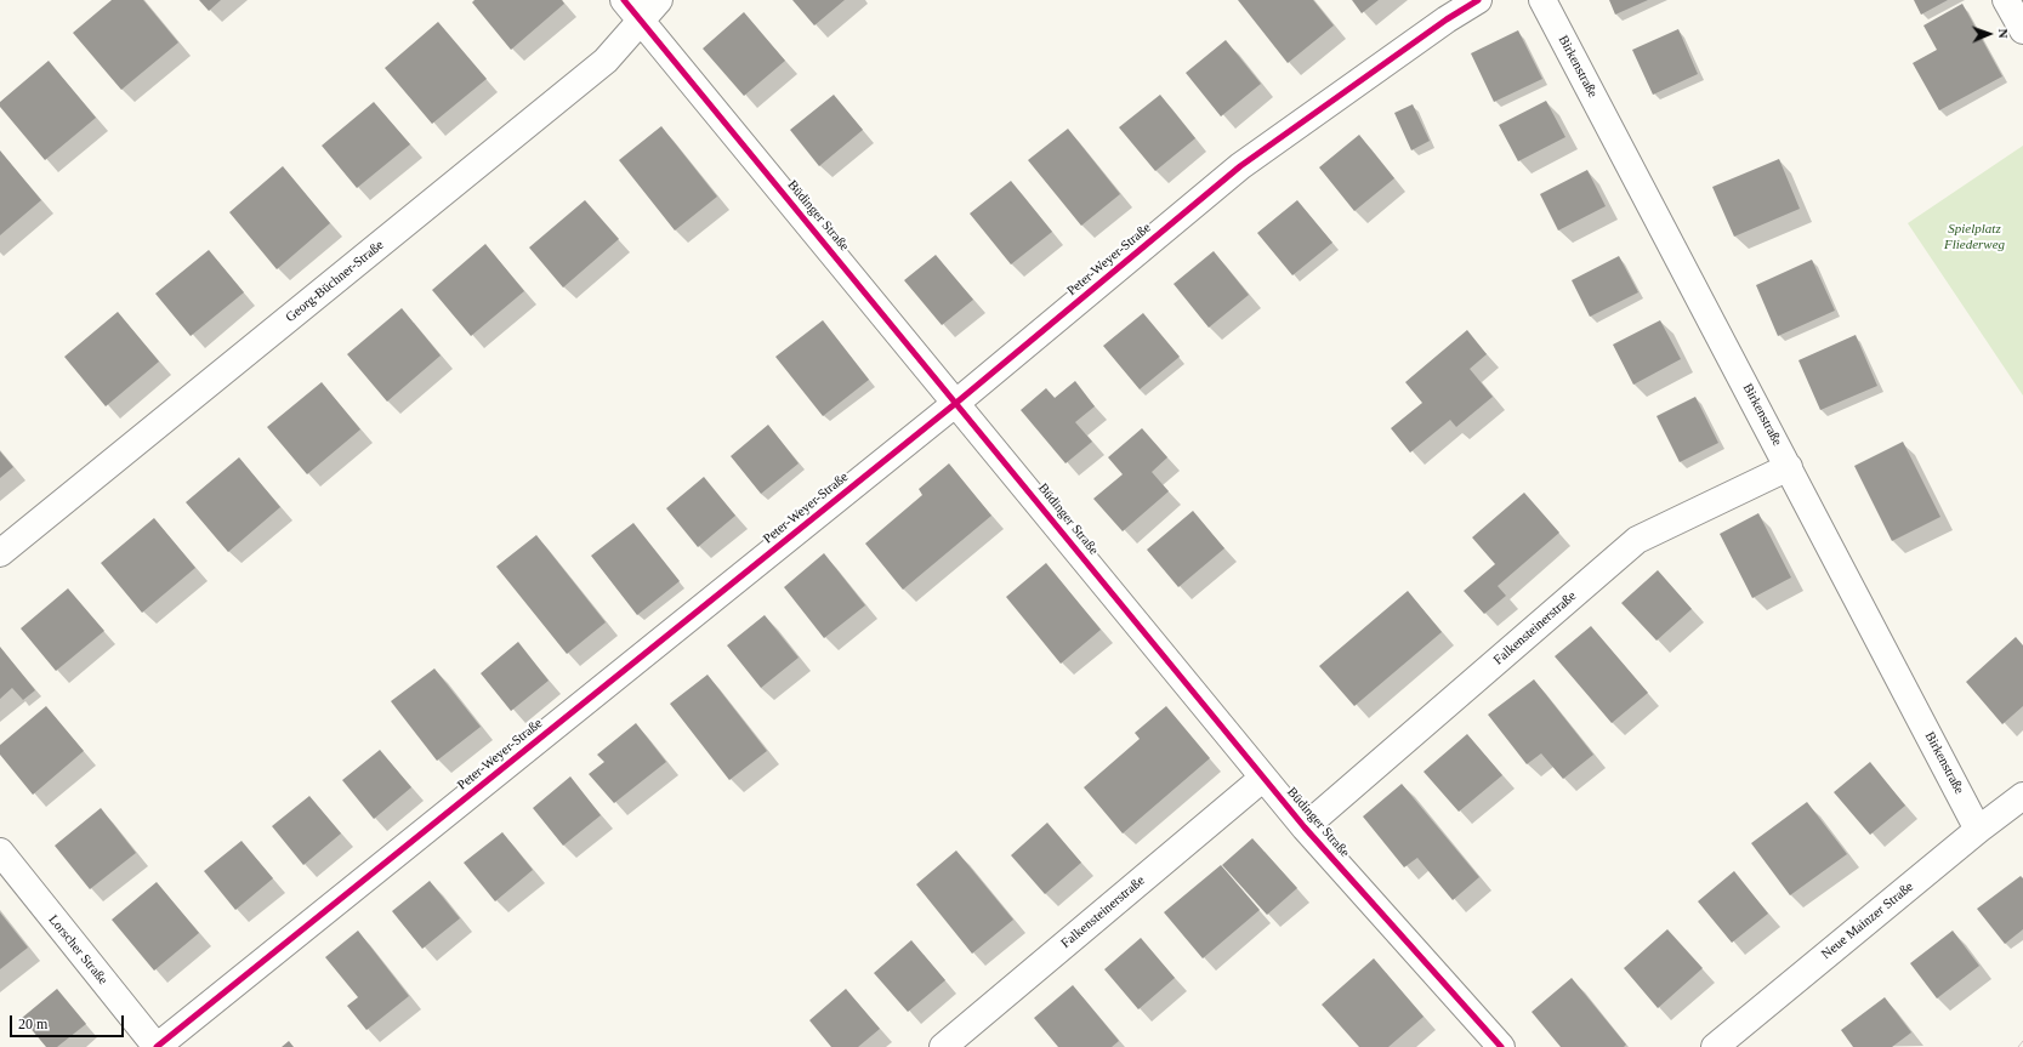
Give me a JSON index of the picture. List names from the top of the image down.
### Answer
{
  "streets": {
    "street": [
      "Birkenstraße",
      "Büdinger Straße",
      "Peter-Weyer-Straße",
      "Georg-Büchner-Straße",
      "Falkensteinerstraße",
      "Neue Mainzer Straße",
      "Lorscher Straße"
    ]
  },
  "crossings": [
    ["Birkenstraße", "Falkensteinerstraße"],
    ["Birkenstraße", "Neue Mainzer Straße"],
    ["Büdinger Straße", "Peter-Weyer-Straße"],
    ["Büdinger Straße", "Georg-Büchner-Straße"],
    ["Büdinger Straße", "Falkensteinerstraße"],
    ["Peter-Weyer-Straße", "Lorscher Straße"]
  ],
  "parks": ["Spielplatz Fliederweg"],
  "scale_bar": "20 m",
  "north": "right"
}
